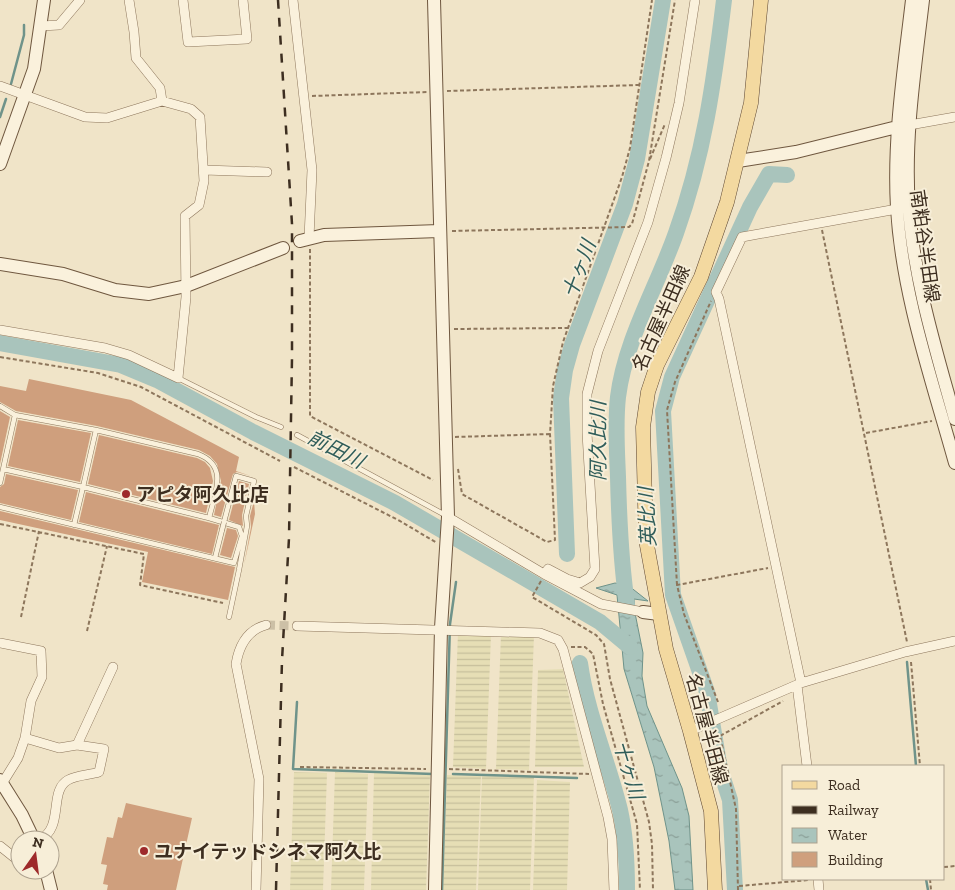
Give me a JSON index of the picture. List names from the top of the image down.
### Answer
{
  "streets": {
    "main road": ["名古屋半田線"],
    "street": ["南粕谷半田線"]
  },
  "water": [
    "十ヶ川",
    "阿久比川",
    "前田川",
    "英比川"
  ],
  "places": ["アピタ阿久比店", "ユナイテッドシネマ阿久比"],
  "legend": [
    "Road",
    "Railway",
    "Water",
    "Building"
  ],
  "north": "top"
}
